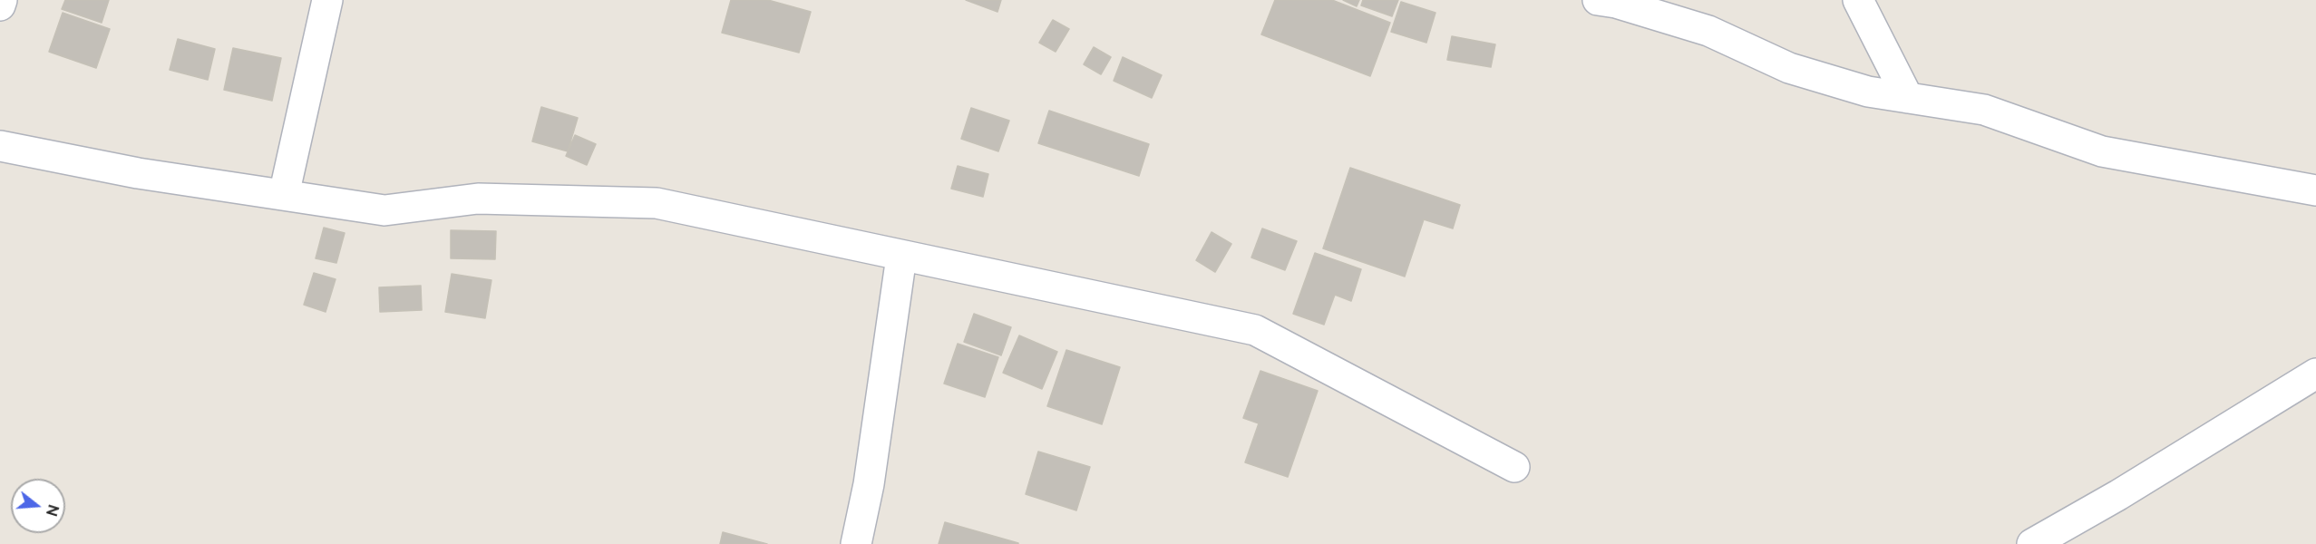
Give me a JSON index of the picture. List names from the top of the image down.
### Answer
{
  "north": "right"
}
